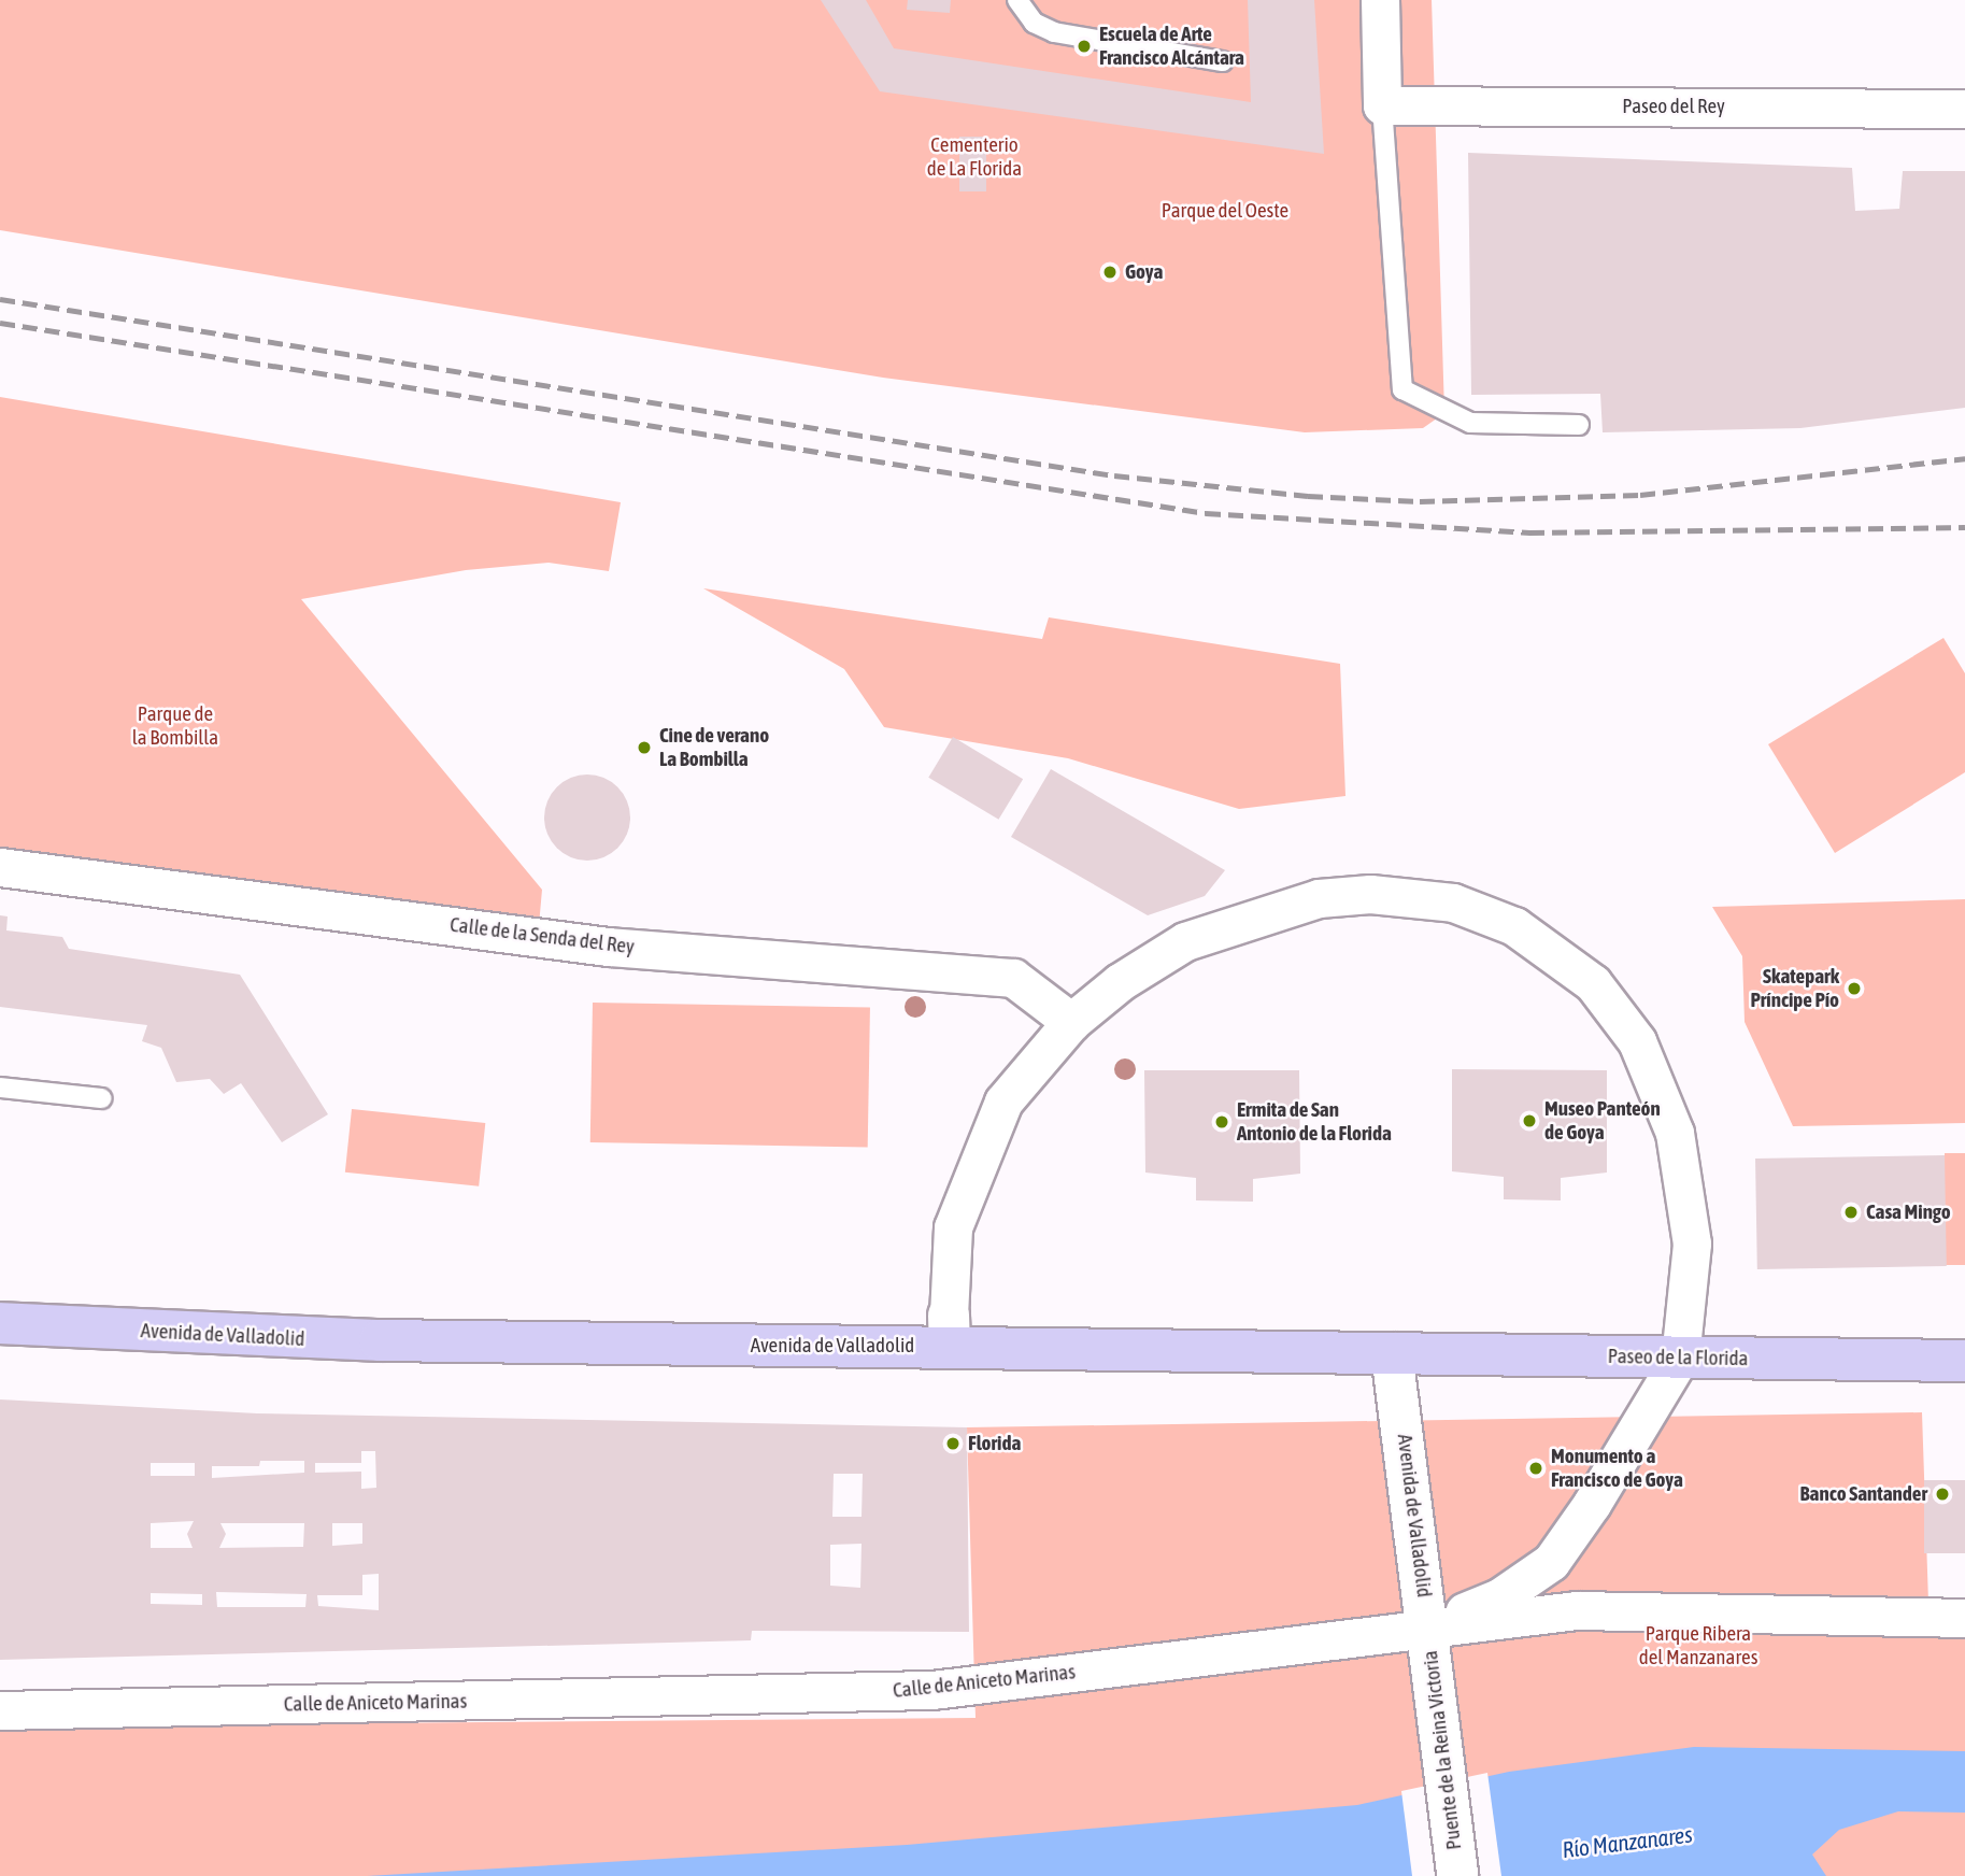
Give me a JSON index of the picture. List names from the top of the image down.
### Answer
{
  "streets": {
    "main road": ["Avenida de Valladolid", "Paseo de la Florida"],
    "street": [
      "Paseo del Rey",
      "Calle de la Senda del Rey",
      "Calle de Aniceto Marinas",
      "Puente de la Reina Victoria"
    ]
  },
  "crossings": [
    ["Avenida de Valladolid", "Paseo de la Florida"],
    ["Avenida de Valladolid", "Calle de Aniceto Marinas"],
    ["Avenida de Valladolid", "Puente de la Reina Victoria"],
    ["Calle de Aniceto Marinas", "Puente de la Reina Victoria"]
  ],
  "water": ["Río Manzanares"],
  "parks": [
    "Cementerio de La Florida",
    "Parque del Oeste",
    "Parque de la Bombilla",
    "Parque Ribera del Manzanares"
  ],
  "places": [
    "Escuela de Arte Francisco Alcántara",
    "Goya",
    "Cine de verano La Bombilla",
    "Skatepark Príncipe Pío",
    "Museo Panteón de Goya",
    "Ermita de San Antonio de la Florida",
    "Casa Mingo",
    "Florida",
    "Monumento a Francisco de Goya",
    "Banco Santander"
  ]
}
